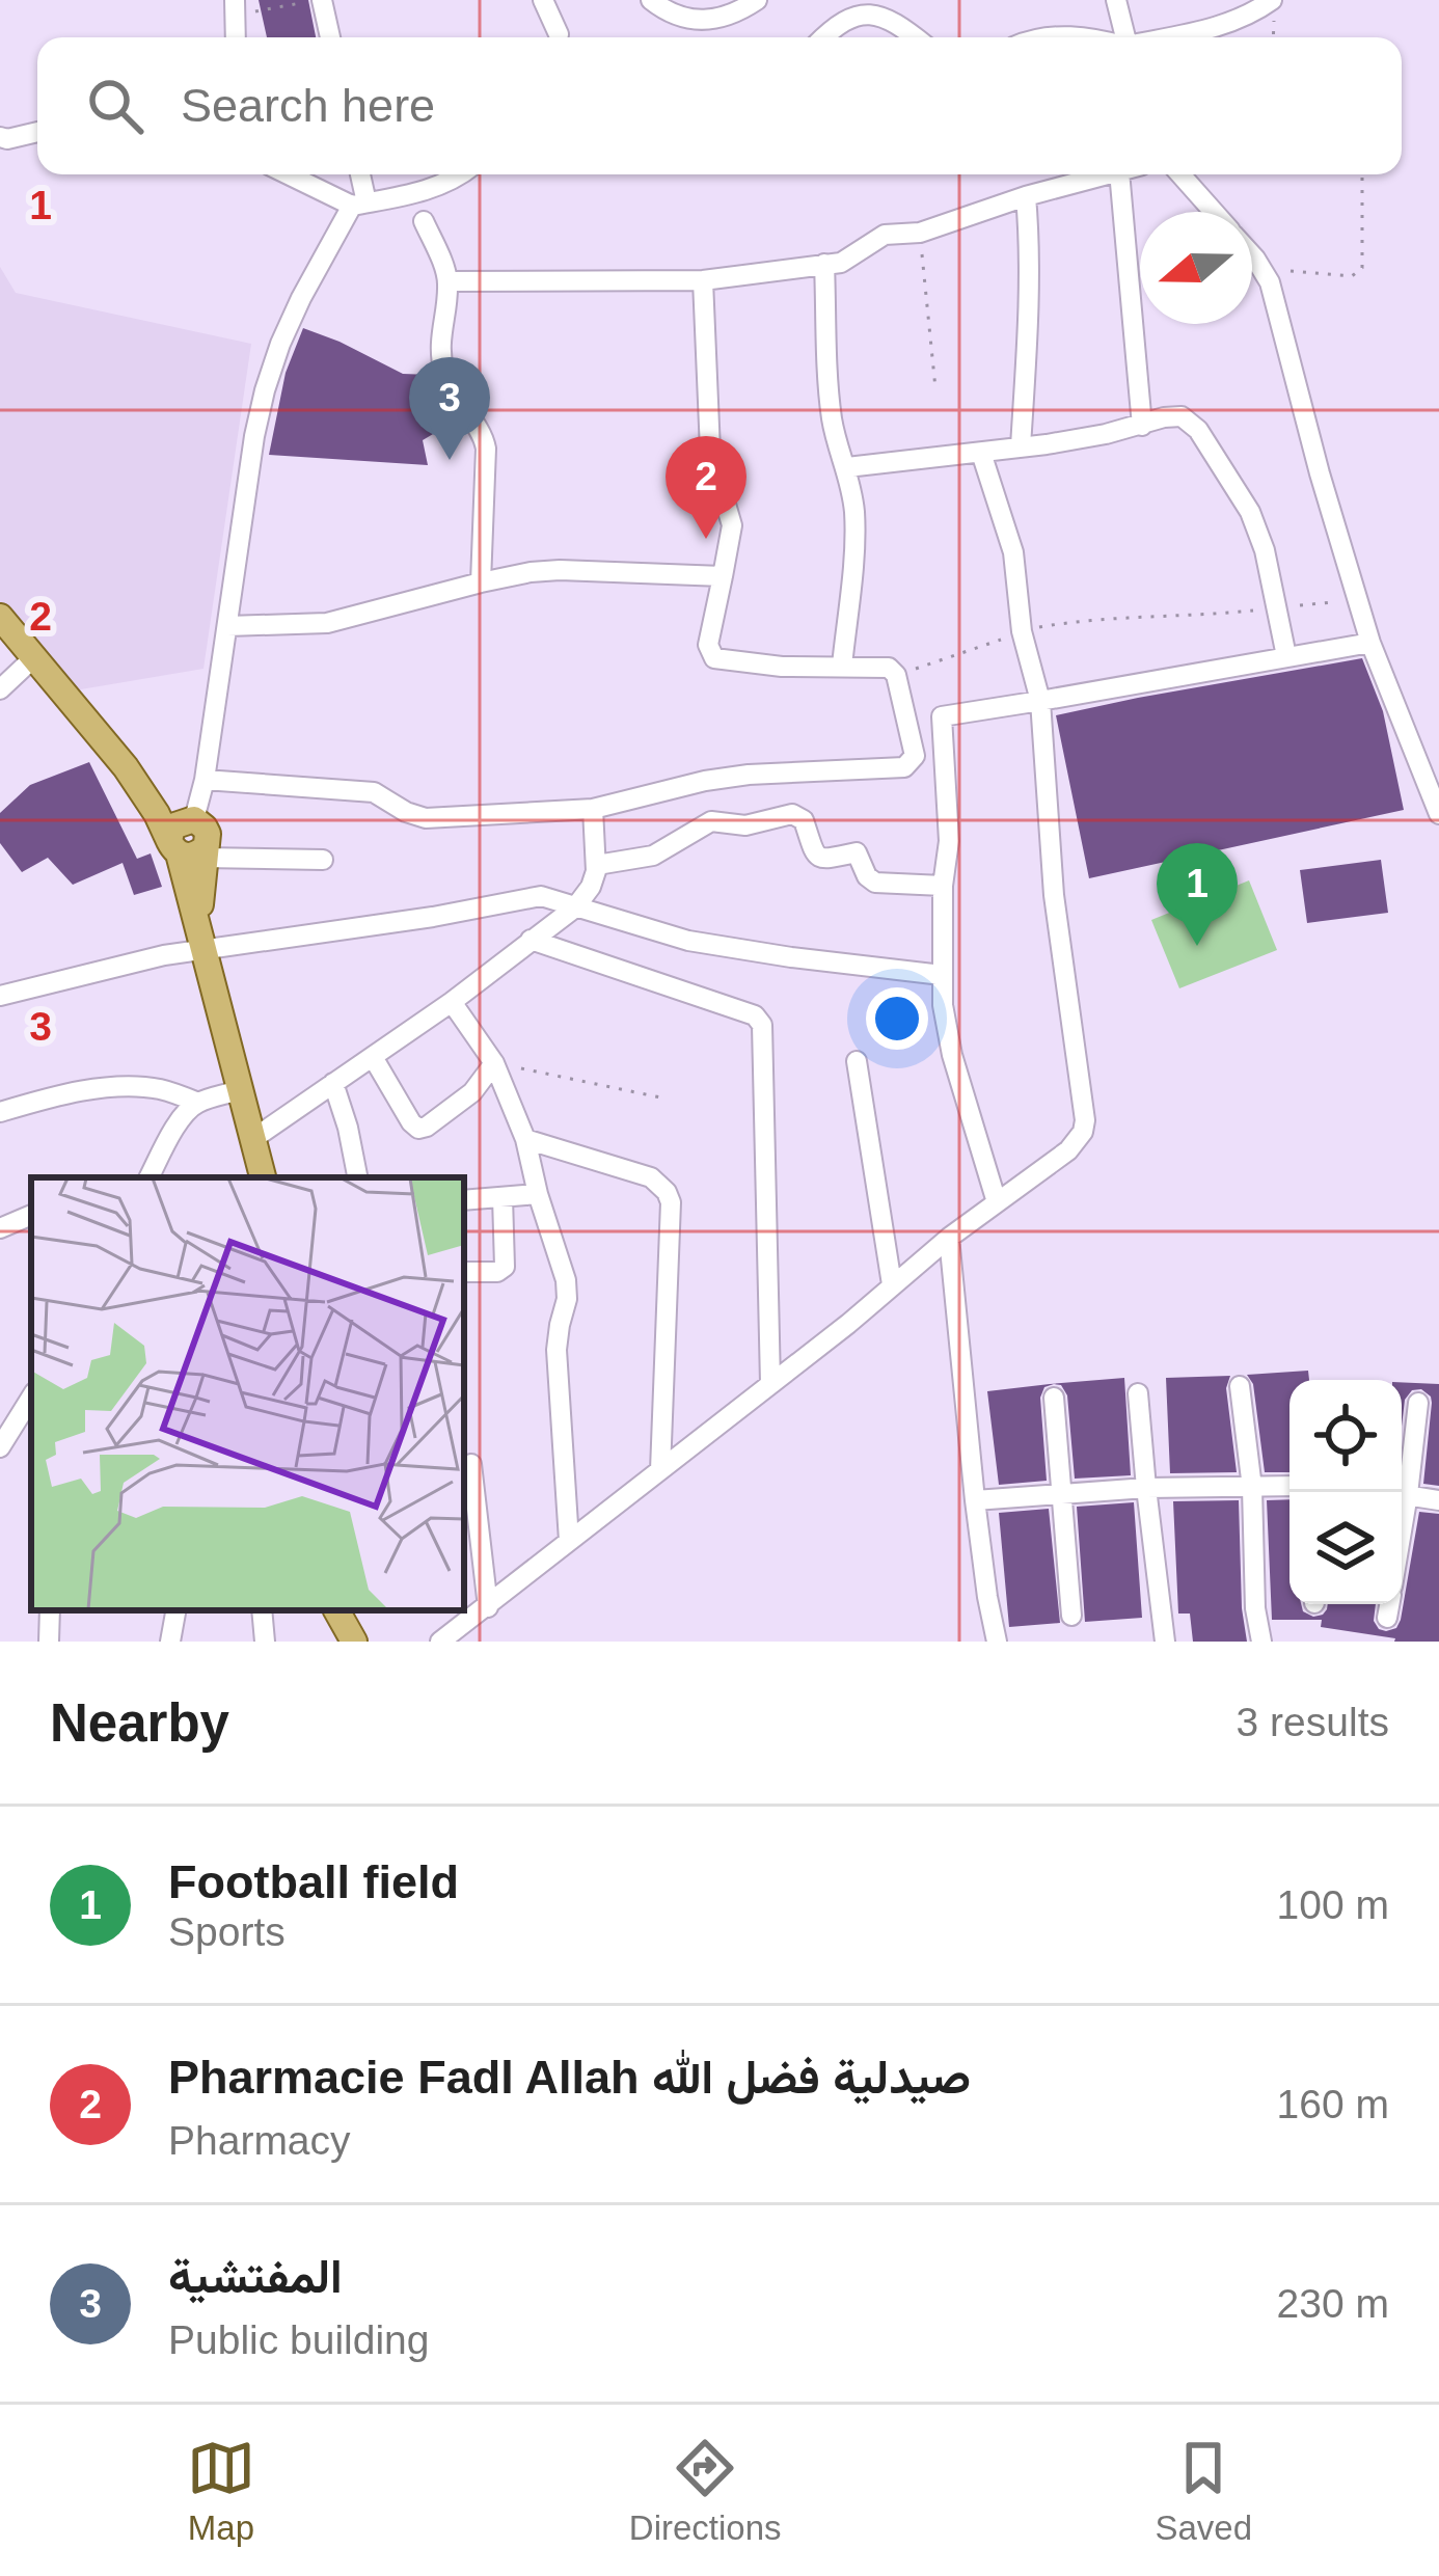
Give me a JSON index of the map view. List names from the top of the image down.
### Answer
{
  "north": "left",
  "page": {
    "search": "Search here",
    "pins": ["3", "2", "1"],
    "heading": ["Nearby", "3 results"],
    "list": [
      {
        "mark": "1",
        "name": "Football field",
        "note": "Sports",
        "value": "100 m"
      },
      {
        "mark": "2",
        "name": "Pharmacie Fadl Allah صيدلية فضل الله",
        "note": "Pharmacy",
        "value": "160 m"
      },
      {
        "mark": "3",
        "name": "المفتشية",
        "note": "Public building",
        "value": "230 m"
      }
    ],
    "nav": ["Map", "Directions", "Saved"]
  },
  "grid": {
    "rows": ["1", "2", "3"]
  }
}
